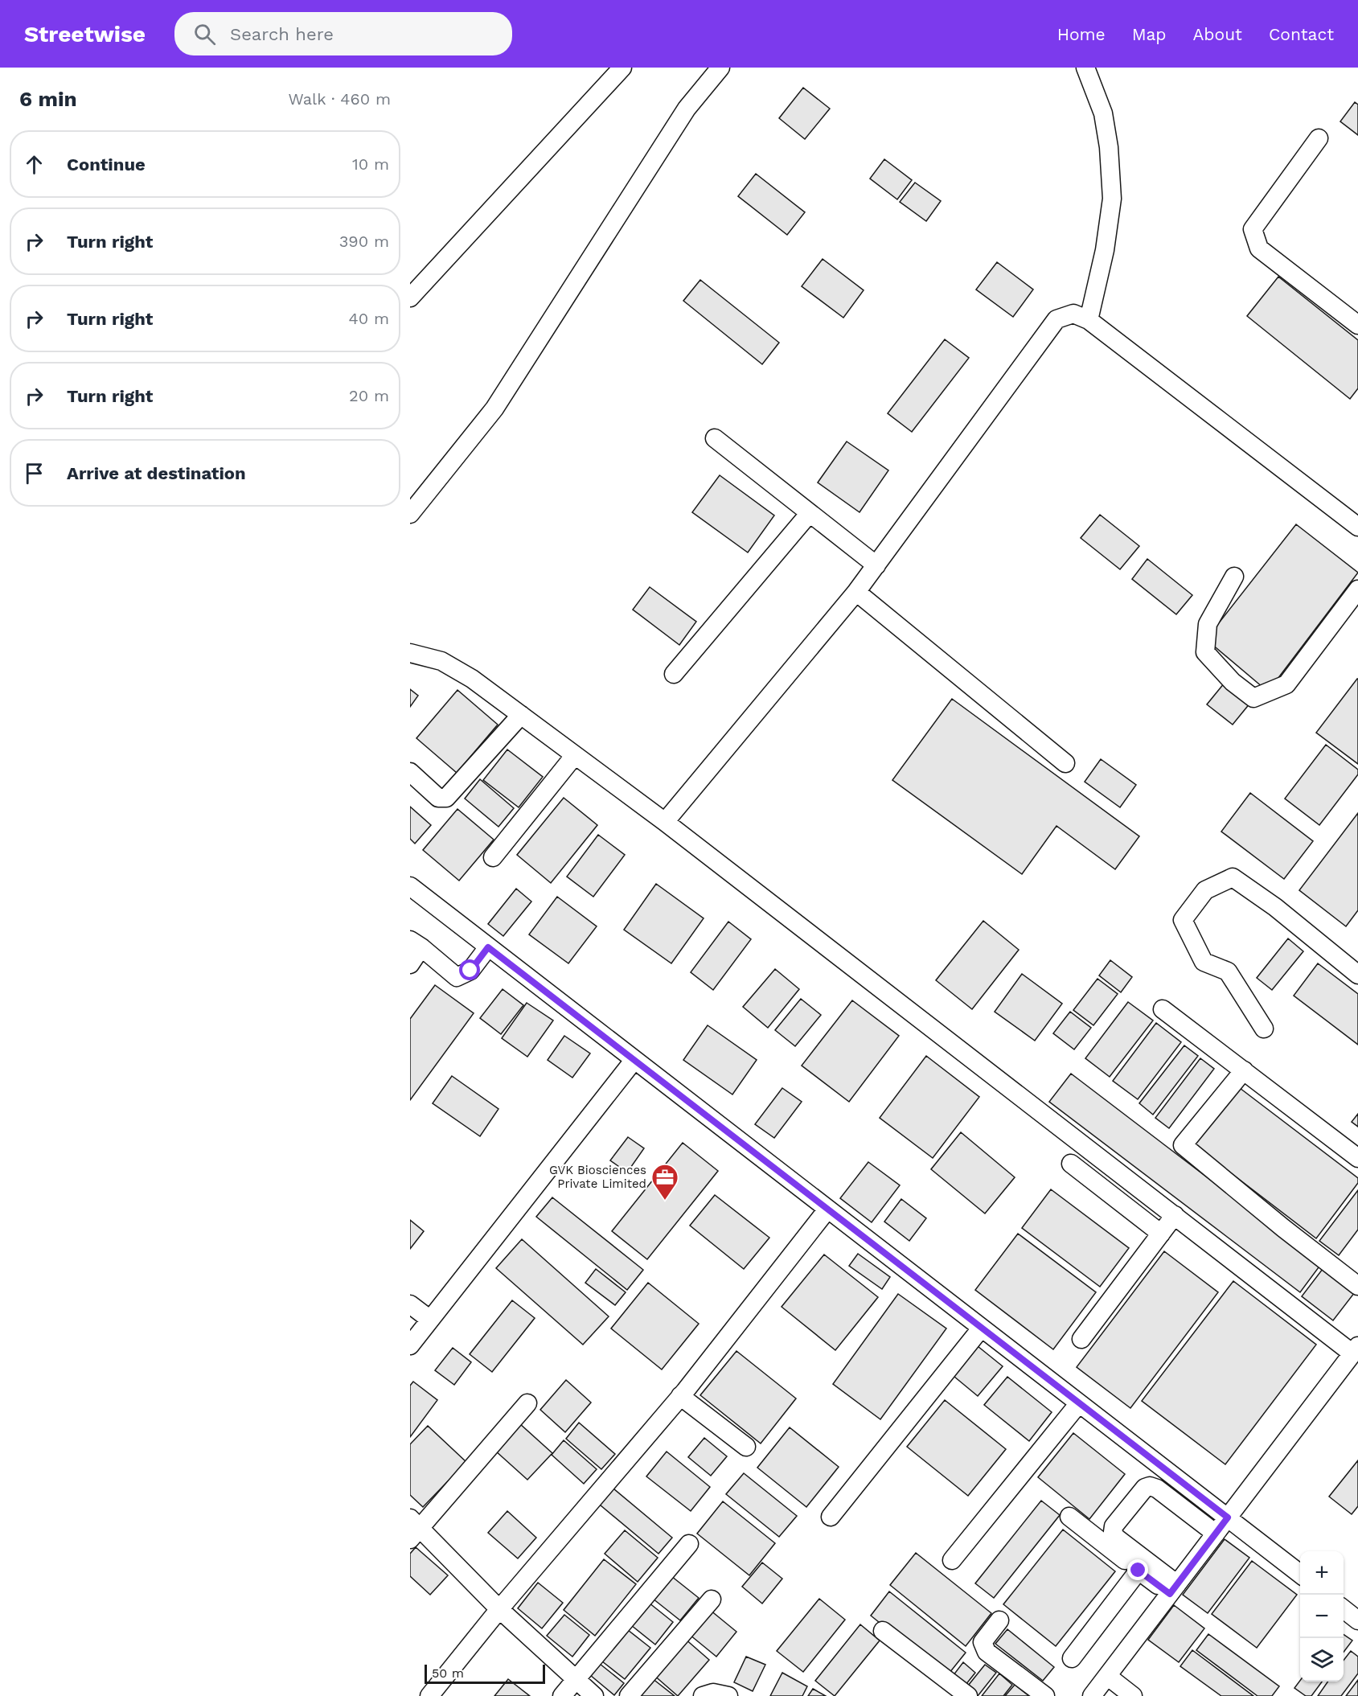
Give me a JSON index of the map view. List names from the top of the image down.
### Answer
{
  "places": {
    "office": ["GVK Biosciences Private Limited"]
  },
  "scale_bar": "50 m",
  "page": {
    "header": "Streetwise",
    "search": "Search here",
    "nav": [
      "Home",
      "Map",
      "About",
      "Contact"
    ],
    "heading": ["6 min", "Walk · 460 m"],
    "list": [
      ["Continue", "10 m"],
      ["Turn right", "390 m"],
      ["Turn right", "40 m"],
      ["Turn right", "20 m"],
      "Arrive at destination"
    ],
    "map_buttons": ["+", "−"],
    "scale": "50 m"
  }
}
